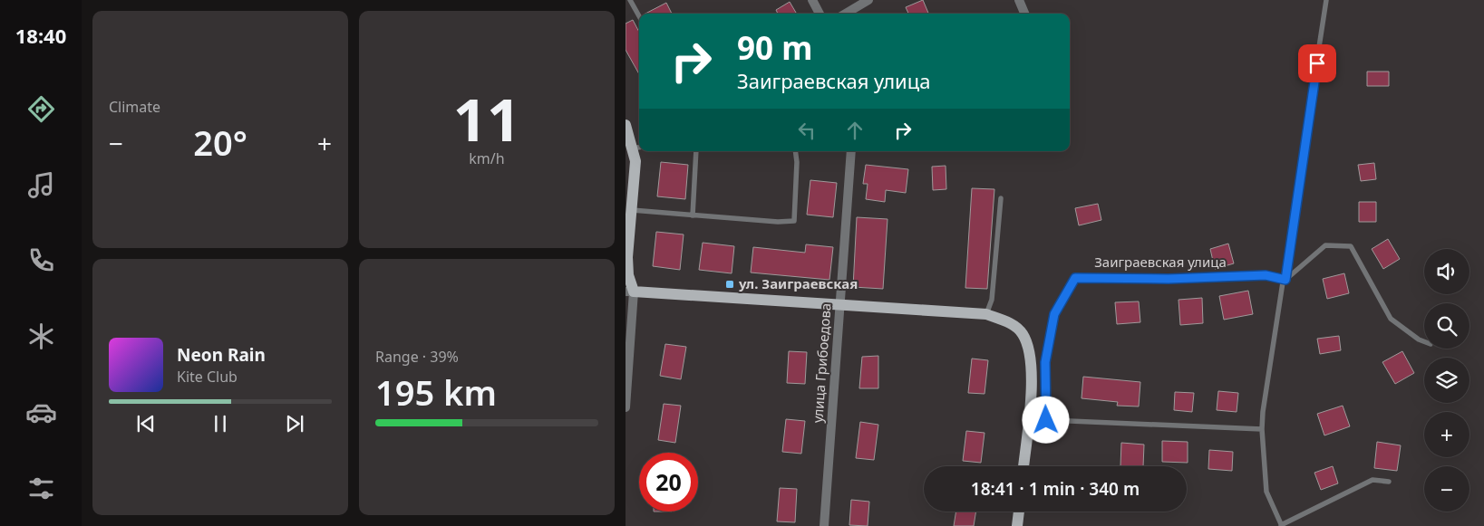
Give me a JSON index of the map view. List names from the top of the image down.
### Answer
{
  "streets": {
    "street": ["улица Грибоедова"],
    "lane": ["Заиграевская улица"]
  },
  "places": {
    "transit": ["ул. Заиграевская"]
  },
  "page": {
    "tabs": "18:40",
    "tile": [
      "Climate",
      ["11", "km/h"],
      ["Range · 39%", "195 km"]
    ],
    "turn": ["90 m", "Заиграевская улица"],
    "heat": ["−", "20°", "+"],
    "map_buttons": ["+", "−"],
    "song": ["Neon Rain", "Kite Club"],
    "limit": "20",
    "trip": "18:41 · 1 min · 340 m"
  }
}
